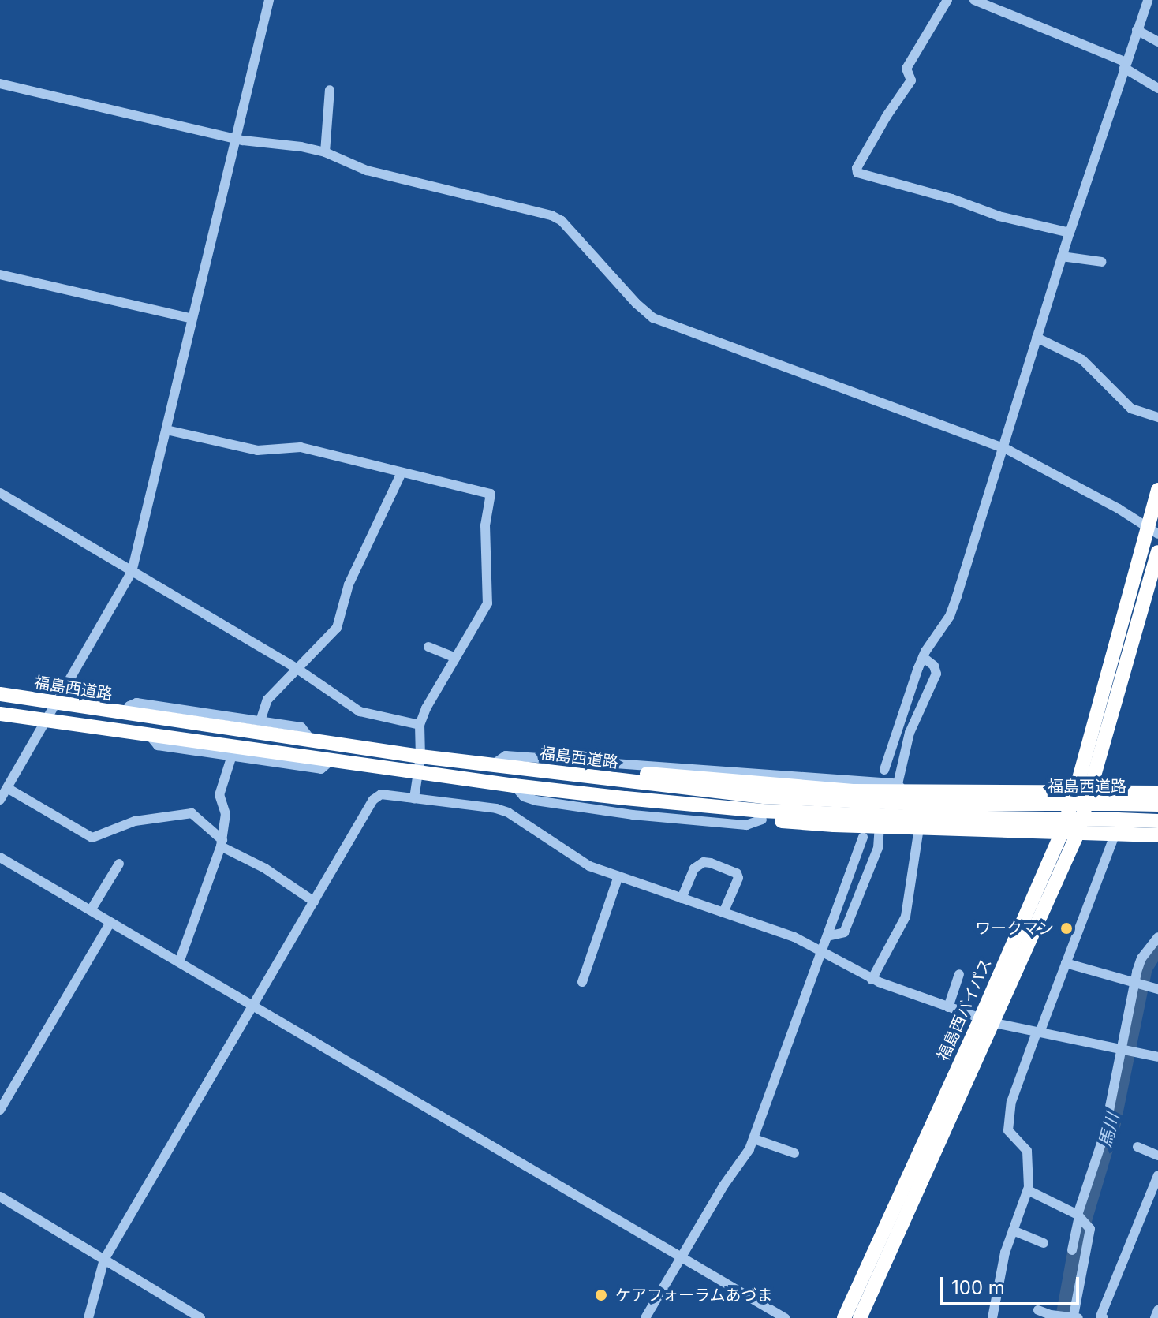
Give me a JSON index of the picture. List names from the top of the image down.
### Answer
{
  "streets": {
    "highway": ["福島西道路", "福島西バイパス"]
  },
  "water": ["馬川"],
  "places": ["ワークマン", "ケアフォーラムあづま"],
  "scale_bar": "100 m"
}
